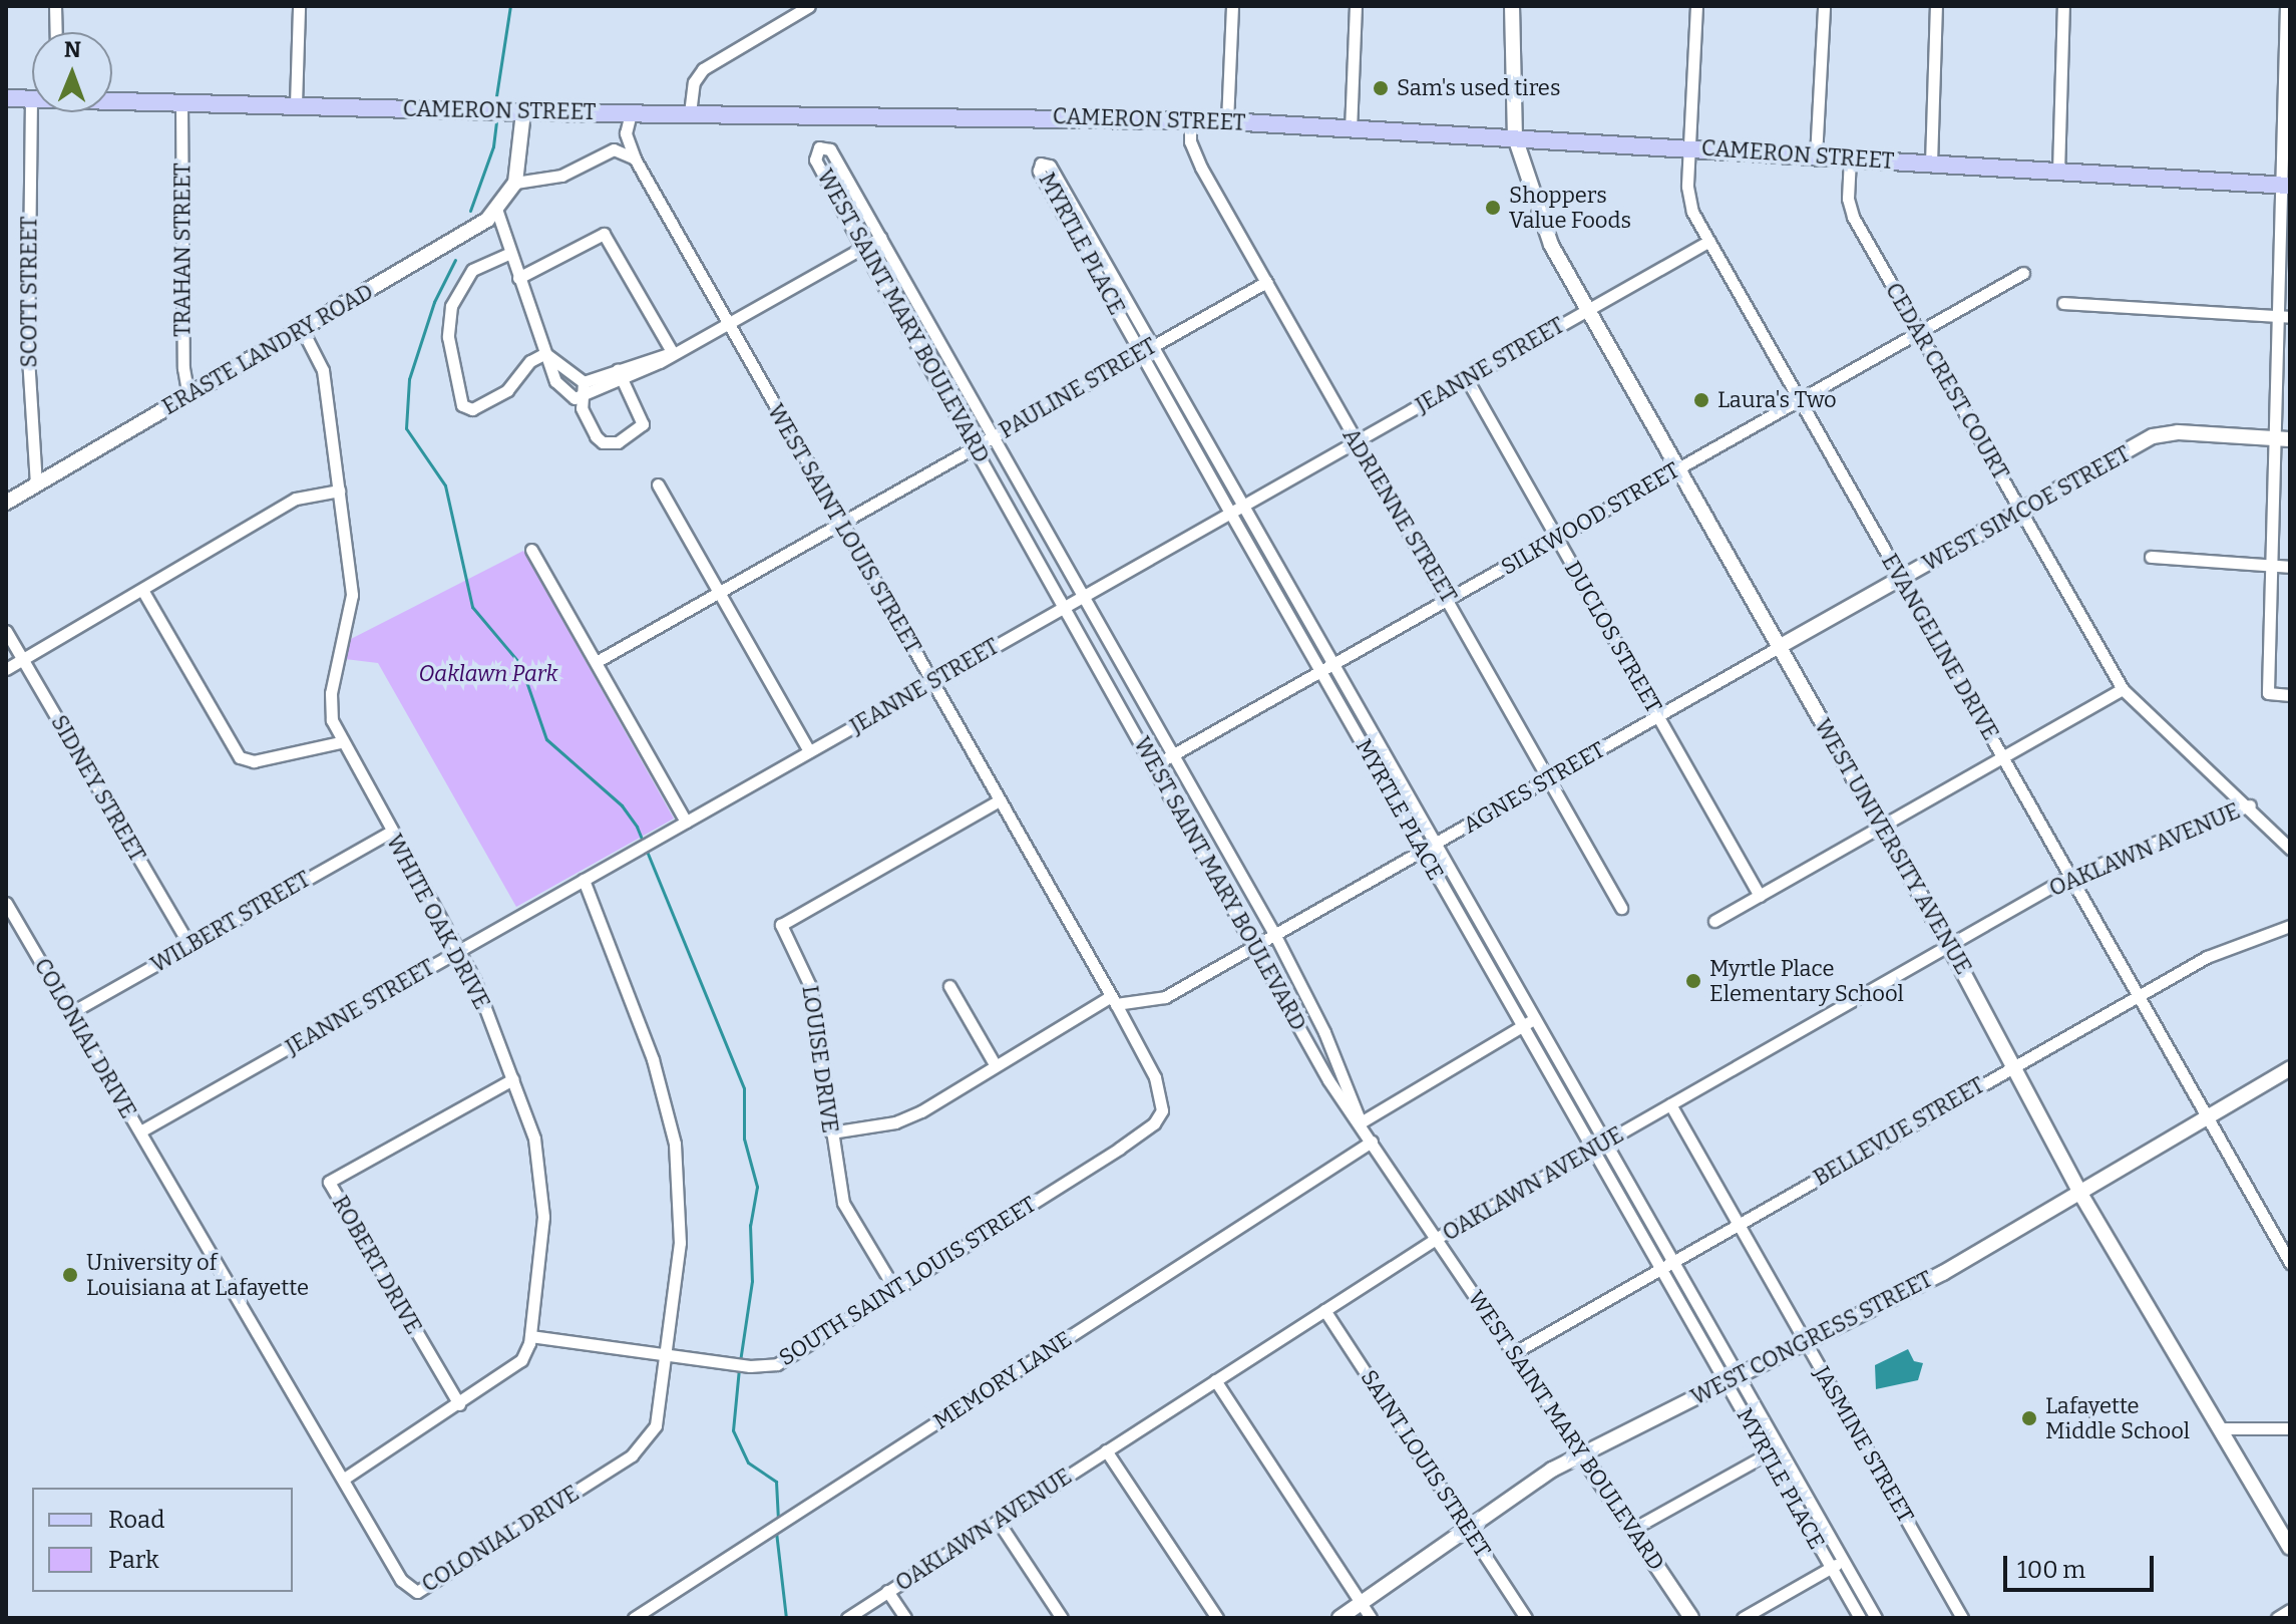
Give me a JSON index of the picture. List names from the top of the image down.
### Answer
{
  "streets": {
    "main road": [
      "CAMERON STREET",
      "WEST SAINT MARY BOULEVARD",
      "ERASTE LANDRY ROAD",
      "WEST SIMCOE STREET",
      "WEST UNIVERSITY AVENUE",
      "WEST CONGRESS STREET"
    ],
    "street": [
      "MYRTLE PLACE",
      "TRAHAN STREET",
      "SCOTT STREET",
      "JEANNE STREET",
      "CEDAR CREST COURT",
      "PAULINE STREET",
      "ADRIENNE STREET",
      "SILKWOOD STREET",
      "WEST SAINT LOUIS STREET",
      "DUCLOS STREET",
      "EVANGELINE DRIVE",
      "AGNES STREET",
      "SIDNEY STREET",
      "OAKLAWN AVENUE",
      "WILBERT STREET",
      "WHITE OAK DRIVE",
      "COLONIAL DRIVE",
      "LOUISE DRIVE",
      "BELLEVUE STREET",
      "ROBERT DRIVE",
      "SOUTH SAINT LOUIS STREET",
      "MEMORY LANE",
      "JASMINE STREET",
      "SAINT LOUIS STREET"
    ]
  },
  "crossings": [
    ["CAMERON STREET", "TRAHAN STREET"],
    ["CAMERON STREET", "SCOTT STREET"],
    ["CAMERON STREET", "ERASTE LANDRY ROAD"],
    ["CAMERON STREET", "CEDAR CREST COURT"],
    ["CAMERON STREET", "ADRIENNE STREET"],
    ["CAMERON STREET", "EVANGELINE DRIVE"],
    ["CAMERON STREET", "WEST UNIVERSITY AVENUE"],
    ["MYRTLE PLACE", "JEANNE STREET"],
    ["MYRTLE PLACE", "PAULINE STREET"],
    ["MYRTLE PLACE", "SILKWOOD STREET"],
    ["MYRTLE PLACE", "AGNES STREET"],
    ["MYRTLE PLACE", "OAKLAWN AVENUE"],
    ["MYRTLE PLACE", "BELLEVUE STREET"],
    ["MYRTLE PLACE", "WEST CONGRESS STREET"],
    ["TRAHAN STREET", "ERASTE LANDRY ROAD"],
    ["SCOTT STREET", "ERASTE LANDRY ROAD"],
    ["WEST SAINT MARY BOULEVARD", "JEANNE STREET"],
    ["WEST SAINT MARY BOULEVARD", "PAULINE STREET"],
    ["WEST SAINT MARY BOULEVARD", "SILKWOOD STREET"],
    ["WEST SAINT MARY BOULEVARD", "AGNES STREET"],
    ["WEST SAINT MARY BOULEVARD", "OAKLAWN AVENUE"],
    ["WEST SAINT MARY BOULEVARD", "BELLEVUE STREET"],
    ["WEST SAINT MARY BOULEVARD", "WEST CONGRESS STREET"],
    ["WEST SAINT MARY BOULEVARD", "MEMORY LANE"],
    ["ERASTE LANDRY ROAD", "WHITE OAK DRIVE"],
    ["JEANNE STREET", "ADRIENNE STREET"],
    ["JEANNE STREET", "WEST SAINT LOUIS STREET"],
    ["JEANNE STREET", "DUCLOS STREET"],
    ["JEANNE STREET", "EVANGELINE DRIVE"],
    ["JEANNE STREET", "WEST UNIVERSITY AVENUE"],
    ["JEANNE STREET", "WHITE OAK DRIVE"],
    ["JEANNE STREET", "COLONIAL DRIVE"],
    ["CEDAR CREST COURT", "WEST SIMCOE STREET"],
    ["CEDAR CREST COURT", "SILKWOOD STREET"],
    ["CEDAR CREST COURT", "OAKLAWN AVENUE"],
    ["PAULINE STREET", "ADRIENNE STREET"],
    ["PAULINE STREET", "WEST SAINT LOUIS STREET"],
    ["WEST SIMCOE STREET", "EVANGELINE DRIVE"],
    ["WEST SIMCOE STREET", "AGNES STREET"],
    ["WEST SIMCOE STREET", "WEST UNIVERSITY AVENUE"],
    ["ADRIENNE STREET", "SILKWOOD STREET"],
    ["ADRIENNE STREET", "AGNES STREET"],
    ["SILKWOOD STREET", "DUCLOS STREET"],
    ["SILKWOOD STREET", "EVANGELINE DRIVE"],
    ["SILKWOOD STREET", "WEST UNIVERSITY AVENUE"],
    ["WEST SAINT LOUIS STREET", "AGNES STREET"],
    ["WEST SAINT LOUIS STREET", "LOUISE DRIVE"],
    ["WEST SAINT LOUIS STREET", "SOUTH SAINT LOUIS STREET"],
    ["DUCLOS STREET", "AGNES STREET"],
    ["EVANGELINE DRIVE", "OAKLAWN AVENUE"],
    ["EVANGELINE DRIVE", "BELLEVUE STREET"],
    ["EVANGELINE DRIVE", "WEST CONGRESS STREET"],
    ["AGNES STREET", "WEST UNIVERSITY AVENUE"],
    ["AGNES STREET", "LOUISE DRIVE"],
    ["SIDNEY STREET", "WILBERT STREET"],
    ["WEST UNIVERSITY AVENUE", "OAKLAWN AVENUE"],
    ["WEST UNIVERSITY AVENUE", "BELLEVUE STREET"],
    ["WEST UNIVERSITY AVENUE", "WEST CONGRESS STREET"],
    ["OAKLAWN AVENUE", "JASMINE STREET"],
    ["OAKLAWN AVENUE", "SAINT LOUIS STREET"],
    ["WILBERT STREET", "WHITE OAK DRIVE"],
    ["WILBERT STREET", "COLONIAL DRIVE"],
    ["WHITE OAK DRIVE", "COLONIAL DRIVE"],
    ["WHITE OAK DRIVE", "ROBERT DRIVE"],
    ["WHITE OAK DRIVE", "SOUTH SAINT LOUIS STREET"],
    ["COLONIAL DRIVE", "SOUTH SAINT LOUIS STREET"],
    ["LOUISE DRIVE", "SOUTH SAINT LOUIS STREET"],
    ["BELLEVUE STREET", "JASMINE STREET"],
    ["WEST CONGRESS STREET", "JASMINE STREET"],
    ["WEST CONGRESS STREET", "SAINT LOUIS STREET"]
  ],
  "parks": ["Oaklawn Park"],
  "places": [
    "Sam's used tires",
    "Shoppers Value Foods",
    "Laura's Two",
    "Myrtle Place Elementary School",
    "University of Louisiana at Lafayette",
    "Lafayette Middle School"
  ],
  "legend": ["Road", "Park"],
  "scale_bar": "100 m",
  "north": "top"
}
